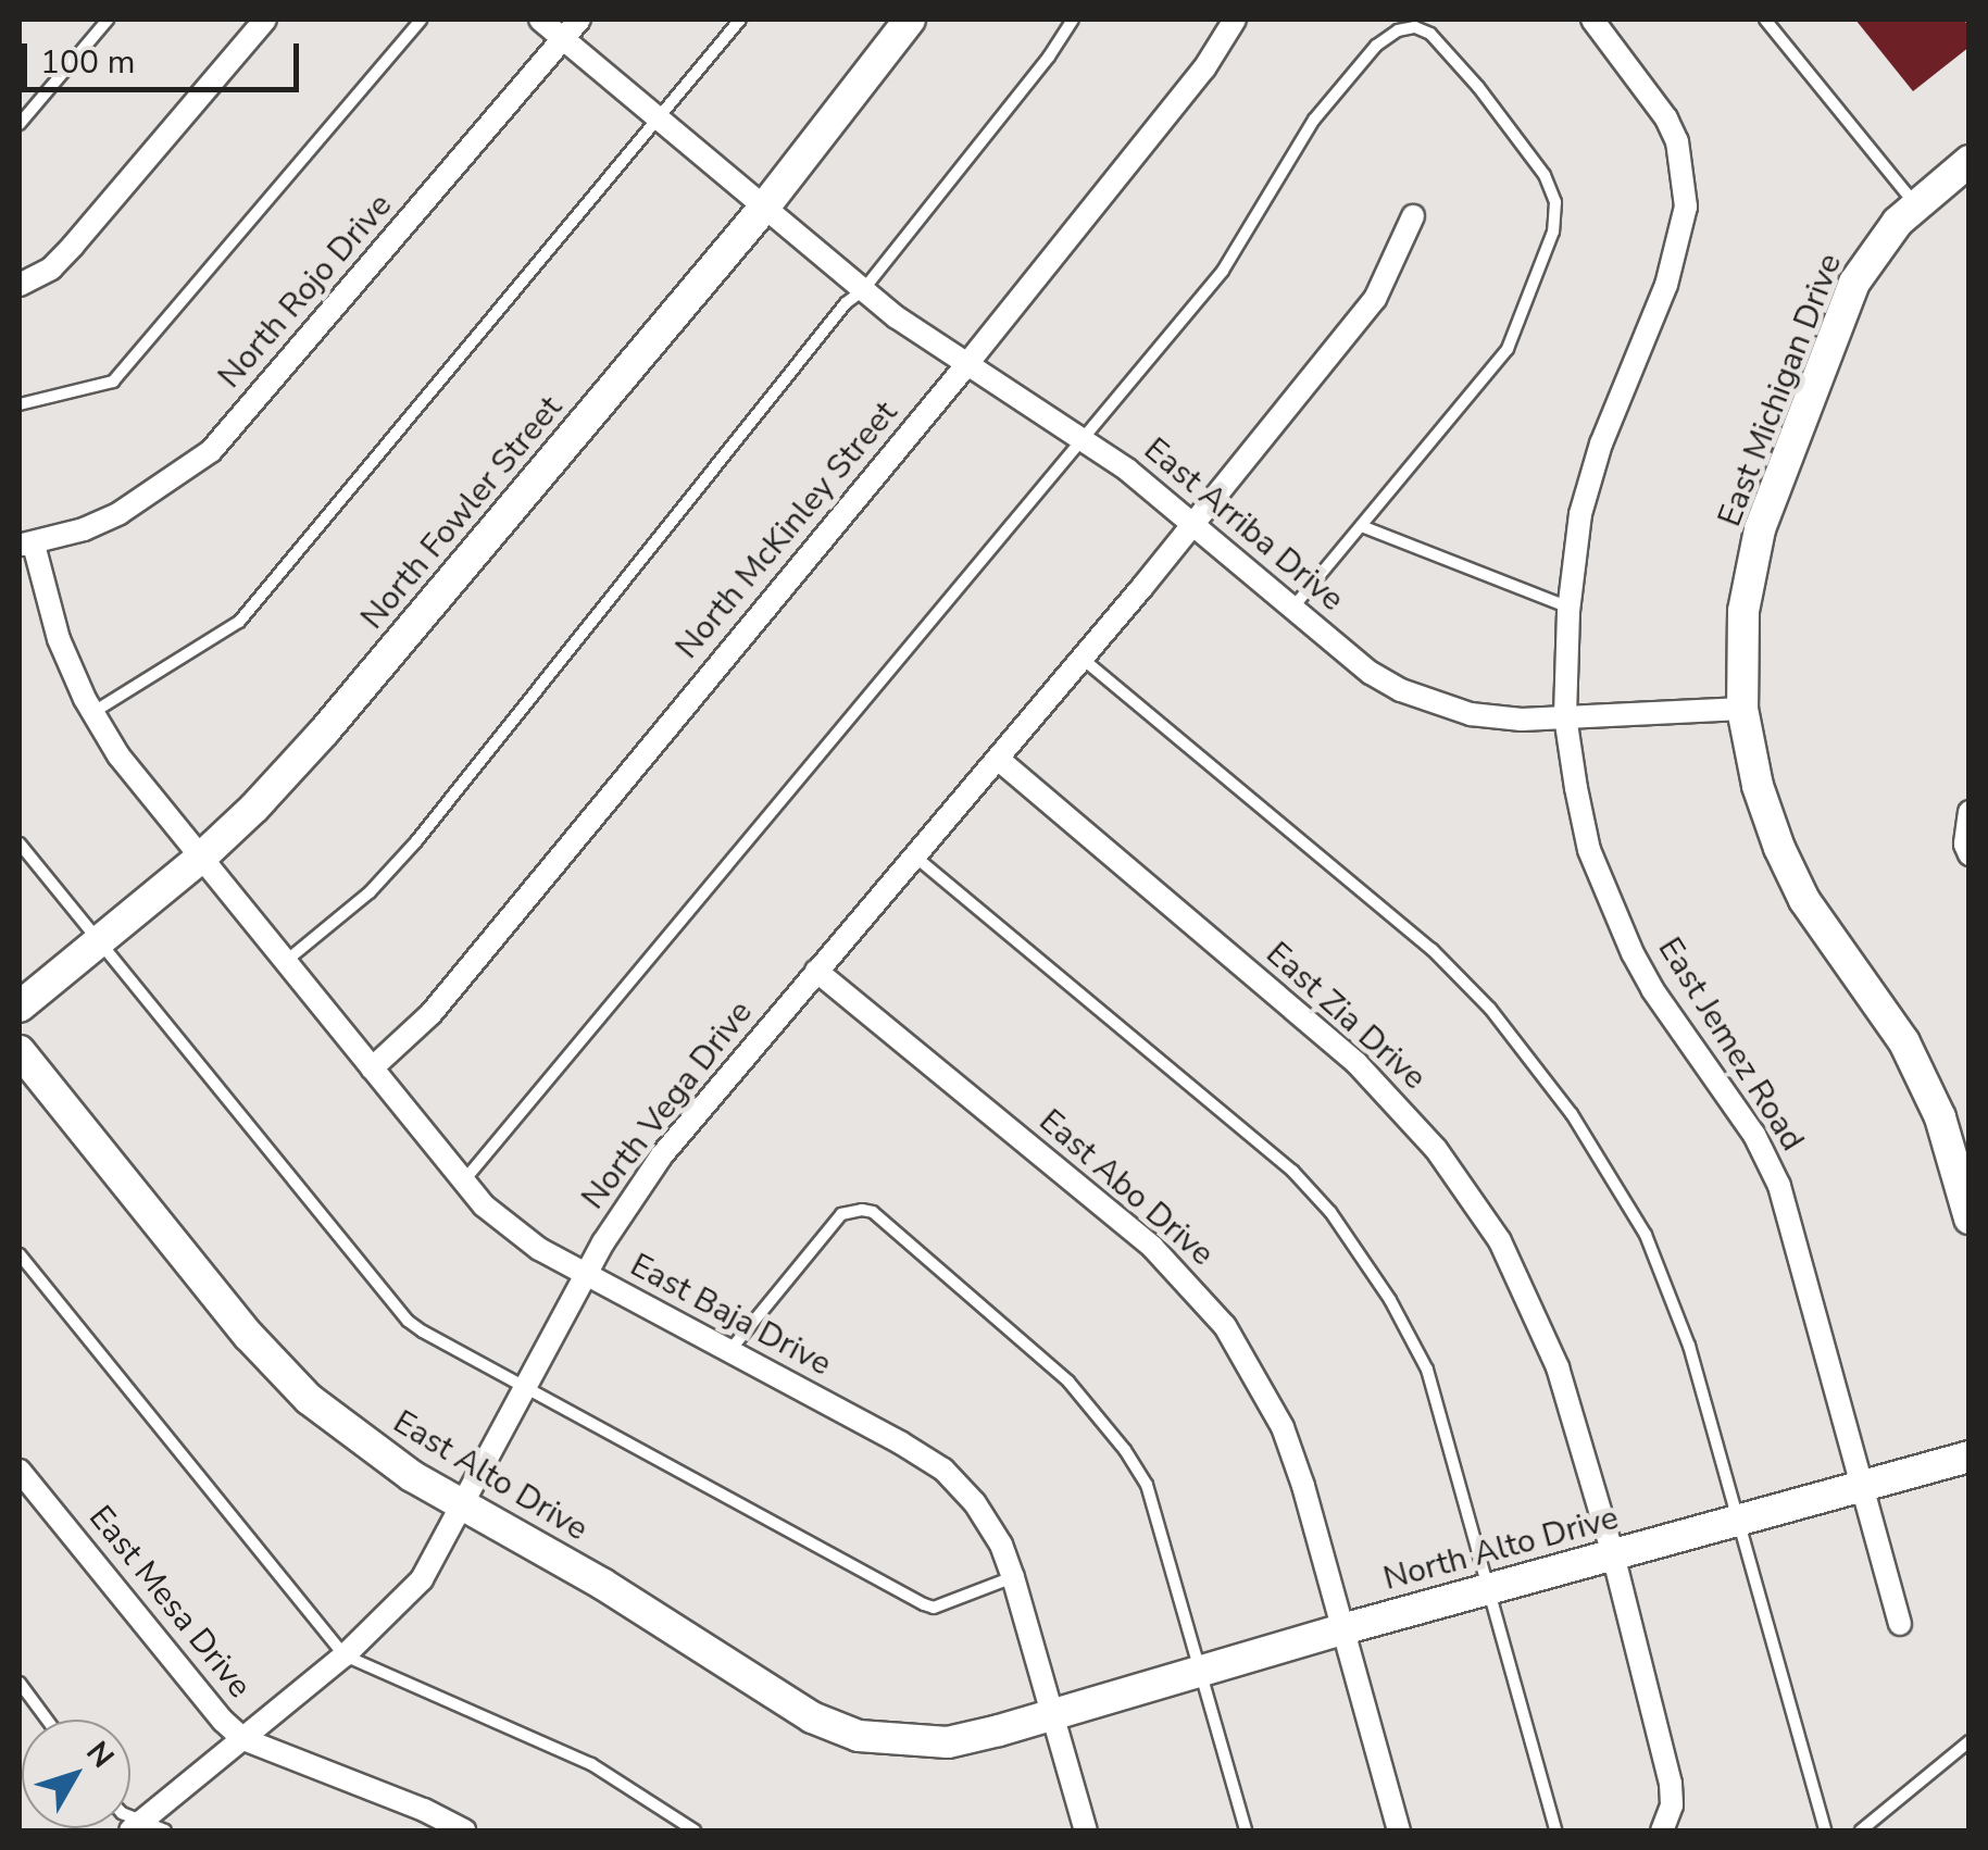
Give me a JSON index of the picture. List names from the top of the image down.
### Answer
{
  "streets": {
    "street": [
      "North Rojo Drive",
      "East Michigan Drive",
      "North Fowler Street",
      "East Arriba Drive",
      "North McKinley Street",
      "East Zia Drive",
      "East Jemez Road",
      "North Vega Drive",
      "East Abo Drive",
      "East Baja Drive",
      "East Alto Drive",
      "North Alto Drive",
      "East Mesa Drive"
    ]
  },
  "crossings": [
    ["North Rojo Drive", "East Arriba Drive"],
    ["North Rojo Drive", "East Baja Drive"],
    ["East Michigan Drive", "East Arriba Drive"],
    ["North Fowler Street", "East Arriba Drive"],
    ["North Fowler Street", "East Baja Drive"],
    ["East Arriba Drive", "North McKinley Street"],
    ["East Arriba Drive", "East Jemez Road"],
    ["East Arriba Drive", "North Vega Drive"],
    ["North McKinley Street", "East Baja Drive"],
    ["East Zia Drive", "North Vega Drive"],
    ["East Zia Drive", "North Alto Drive"],
    ["East Jemez Road", "North Alto Drive"],
    ["North Vega Drive", "East Abo Drive"],
    ["North Vega Drive", "East Baja Drive"],
    ["North Vega Drive", "East Alto Drive"],
    ["North Vega Drive", "East Mesa Drive"],
    ["East Abo Drive", "North Alto Drive"],
    ["East Baja Drive", "East Alto Drive"],
    ["East Baja Drive", "North Alto Drive"],
    ["East Alto Drive", "North Alto Drive"]
  ],
  "scale_bar": "100 m",
  "north": "top right"
}
